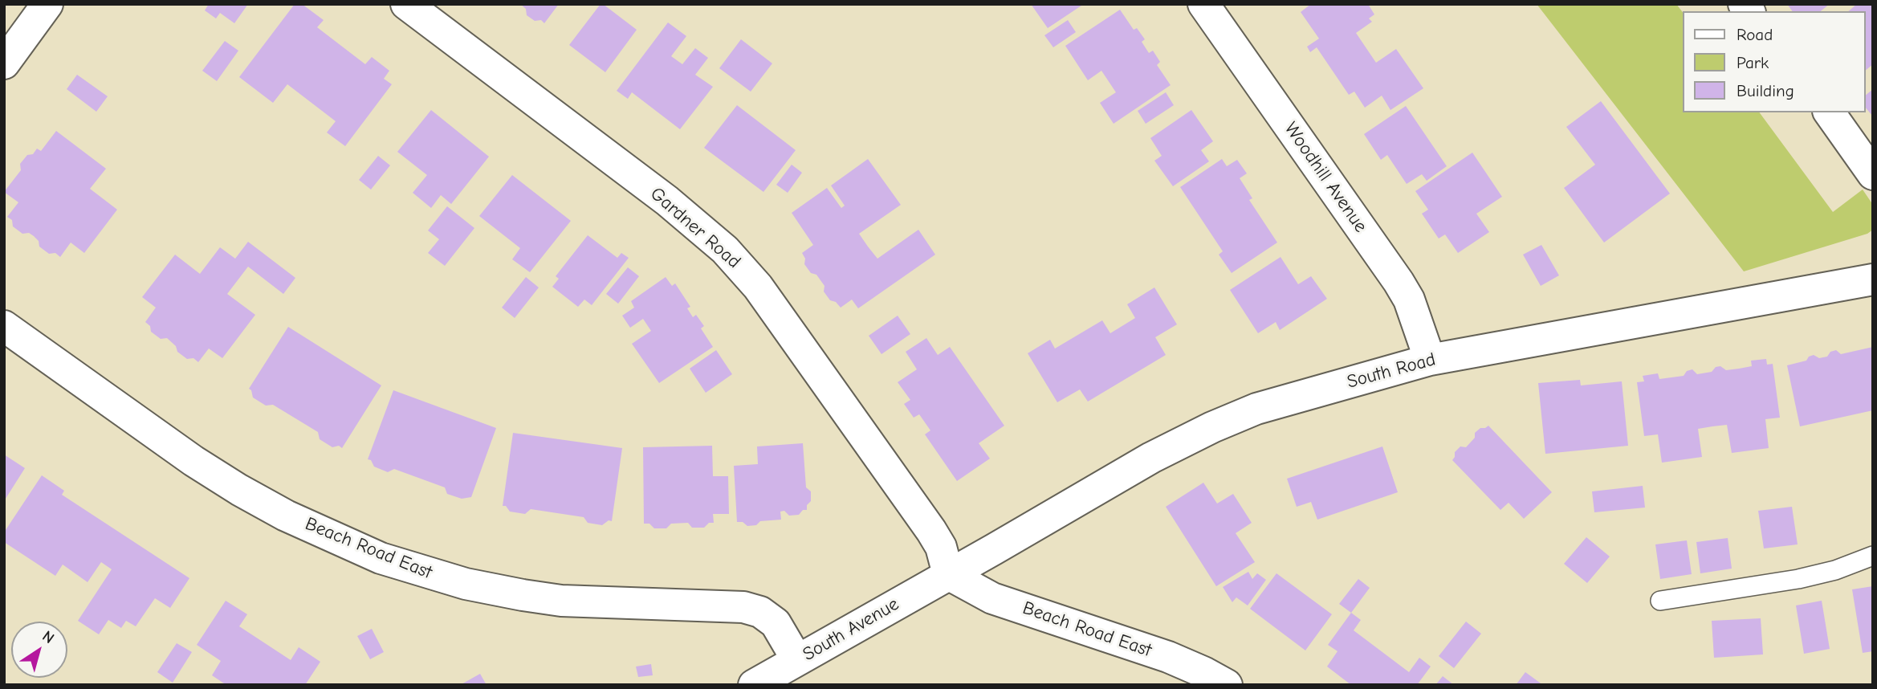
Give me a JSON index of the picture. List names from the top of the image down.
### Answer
{
  "streets": {
    "street": [
      "Woodhill Avenue",
      "Gardner Road",
      "South Road",
      "Beach Road East",
      "South Avenue"
    ]
  },
  "crossings": [
    ["Woodhill Avenue", "South Road"],
    ["Gardner Road", "South Road"],
    ["Gardner Road", "Beach Road East"],
    ["Gardner Road", "South Avenue"],
    ["South Road", "Beach Road East"],
    ["South Road", "South Avenue"],
    ["Beach Road East", "South Avenue"]
  ],
  "legend": ["Road", "Park", "Building"],
  "north": "top right"
}
